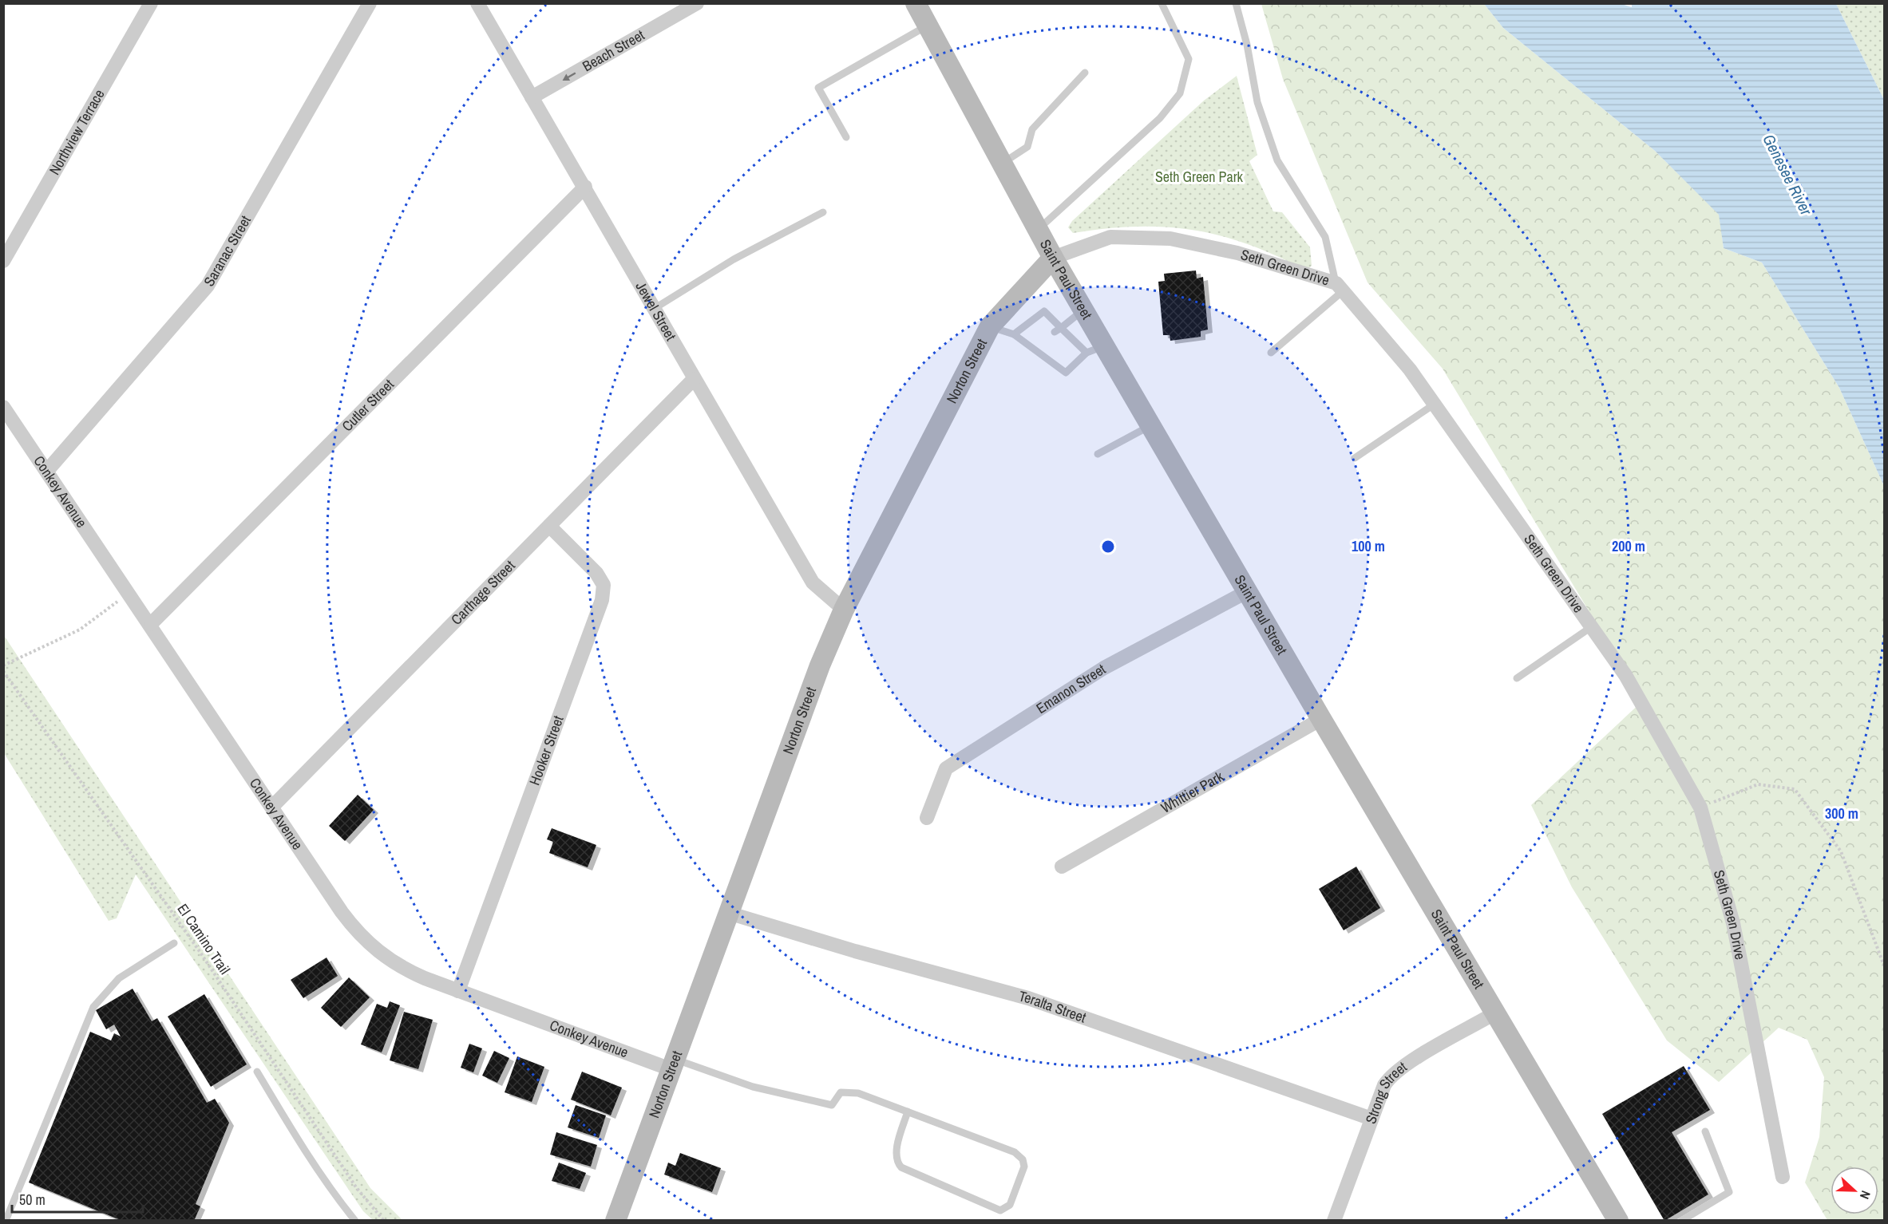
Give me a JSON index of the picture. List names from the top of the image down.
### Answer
{
  "streets": {
    "main road": ["Saint Paul Street", "Norton Street"],
    "street": [
      "Beach Street",
      "Northview Terrace",
      "Saranac Street",
      "Seth Green Drive",
      "Jewel Street",
      "Cutler Street",
      "Conkey Avenue",
      "Carthage Street",
      "Emanon Street",
      "Hooker Street",
      "Whittier Park",
      "Teralta Street",
      "Strong Street"
    ],
    "path": ["El Camino Trail"]
  },
  "crossings": [
    ["Beach Street", "Jewel Street"],
    ["Saranac Street", "Conkey Avenue"],
    ["Seth Green Drive", "Saint Paul Street"],
    ["Seth Green Drive", "Norton Street"],
    ["Saint Paul Street", "Norton Street"],
    ["Saint Paul Street", "Emanon Street"],
    ["Saint Paul Street", "Whittier Park"],
    ["Saint Paul Street", "Strong Street"],
    ["Jewel Street", "Norton Street"],
    ["Jewel Street", "Cutler Street"],
    ["Jewel Street", "Carthage Street"],
    ["Norton Street", "Conkey Avenue"],
    ["Norton Street", "Teralta Street"],
    ["Cutler Street", "Conkey Avenue"],
    ["Conkey Avenue", "Carthage Street"],
    ["Conkey Avenue", "Hooker Street"],
    ["Carthage Street", "Hooker Street"],
    ["Teralta Street", "Strong Street"]
  ],
  "one_way": ["Beach Street"],
  "water": ["Genesee River"],
  "parks": ["Seth Green Park"],
  "scale_bar": "50 m",
  "north": "right",
  "rings": ["100 m", "200 m", "300 m"]
}
